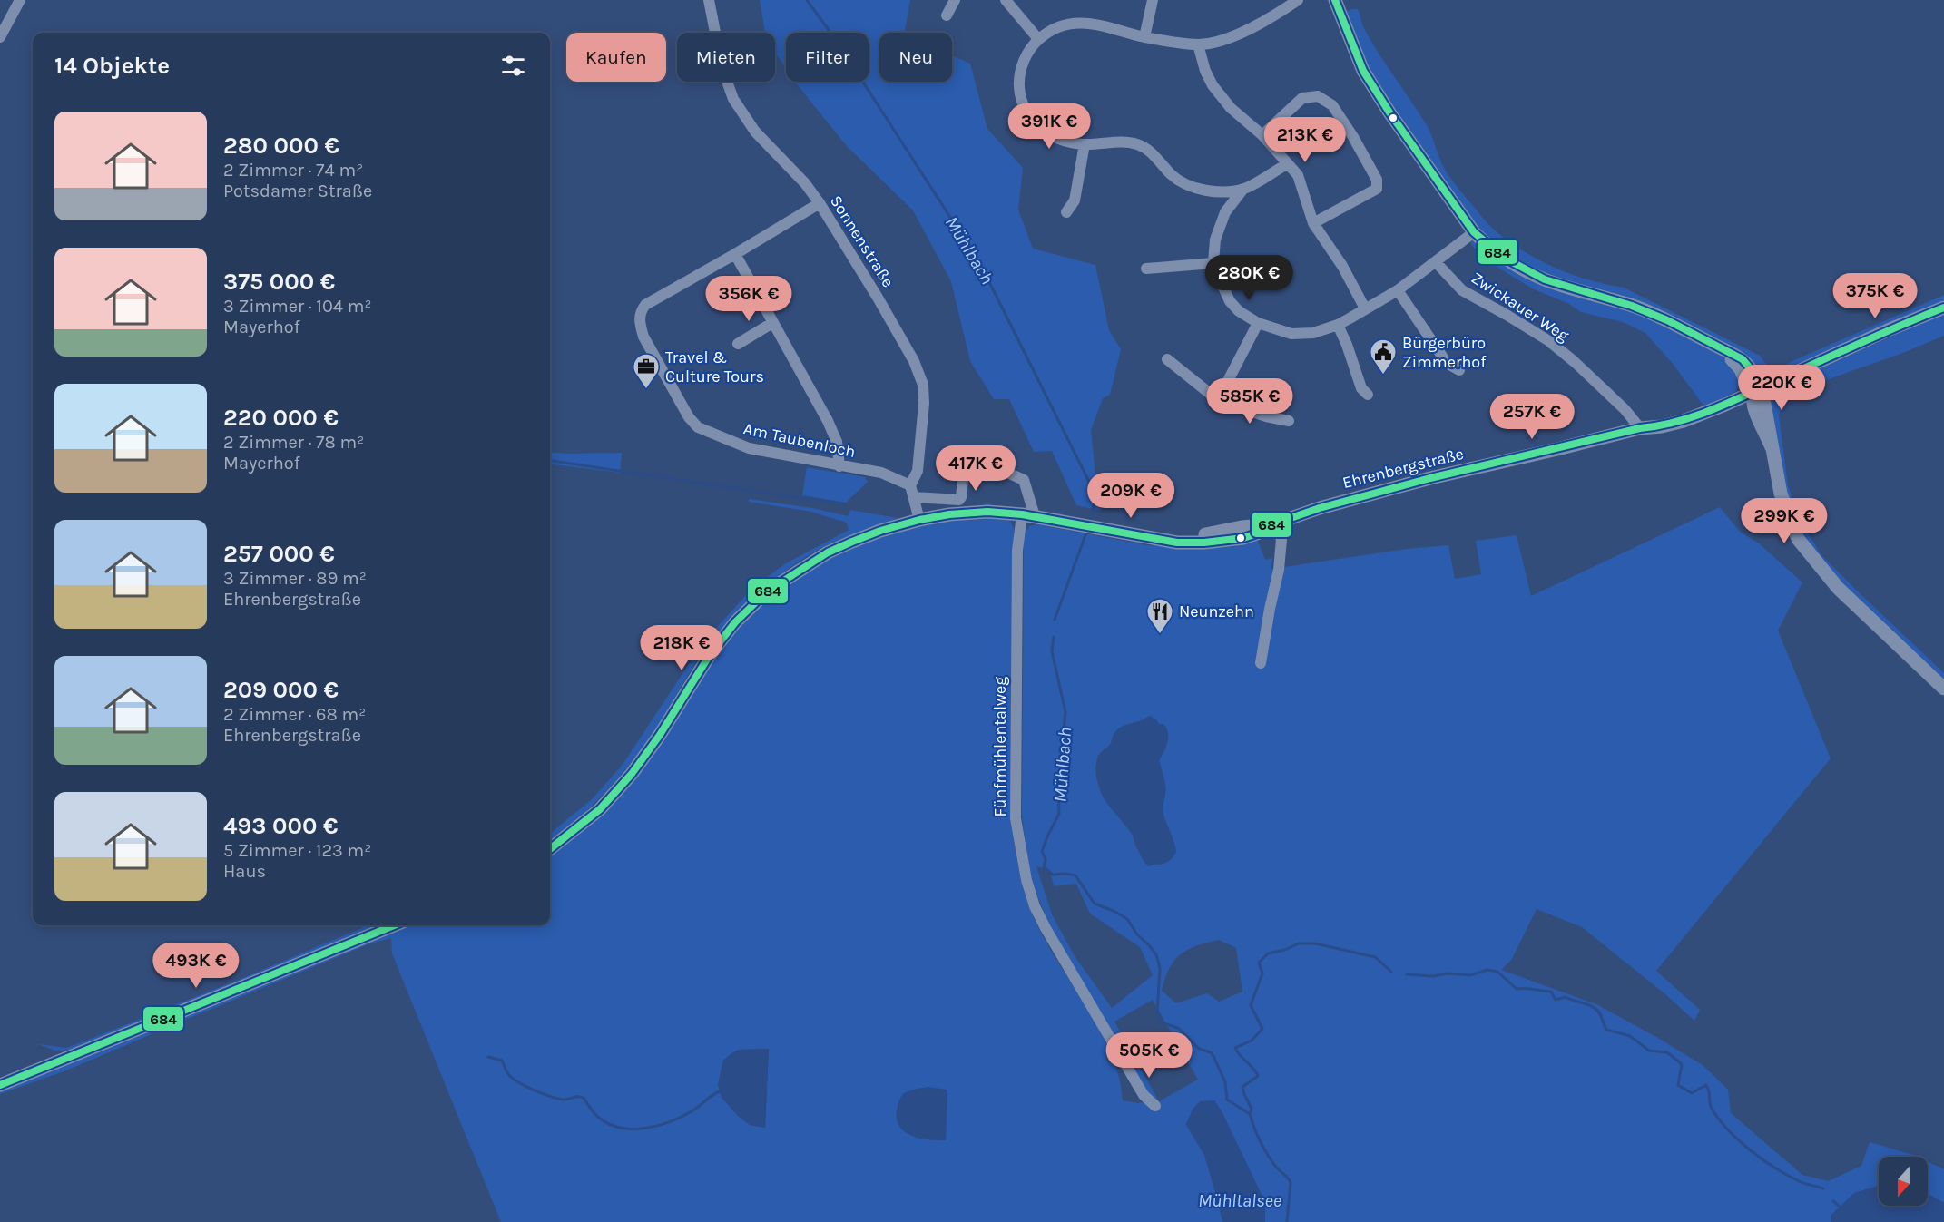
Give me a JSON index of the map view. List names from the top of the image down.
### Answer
{
  "streets": {
    "street": [
      "Sonnenstraße",
      "Zwickauer Weg",
      "Am Taubenloch",
      "Ehrenbergstraße",
      "Fünfmühlentalweg"
    ]
  },
  "crossings": [
    ["Sonnenstraße", "Am Taubenloch"],
    ["Zwickauer Weg", "Ehrenbergstraße"],
    ["Ehrenbergstraße", "Fünfmühlentalweg"]
  ],
  "water": ["Mühlbach", "Mühltalsee"],
  "places": {
    "public building": ["Bürgerbüro Zimmerhof"],
    "office": ["Travel & Culture Tours"],
    "restaurant": ["Neunzehn"]
  },
  "lines": ["transit line 684"],
  "north": "bottom",
  "page": {
    "chip": [
      "Kaufen",
      "Mieten",
      "Filter",
      "Neu"
    ],
    "heading": "14 Objekte",
    "list": [
      {
        "name": "280 000 €",
        "note": "2 Zimmer · 74 m² · Potsdamer Straße"
      },
      {
        "name": "375 000 €",
        "note": "3 Zimmer · 104 m² · Mayerhof"
      },
      {
        "name": "220 000 €",
        "note": "2 Zimmer · 78 m² · Mayerhof"
      },
      {
        "name": "257 000 €",
        "note": "3 Zimmer · 89 m² · Ehrenbergstraße"
      },
      {
        "name": "209 000 €",
        "note": "2 Zimmer · 68 m² · Ehrenbergstraße"
      },
      {
        "name": "493 000 €",
        "note": "5 Zimmer · 123 m² · Haus"
      }
    ],
    "price": [
      "391K €",
      "213K €",
      "280K €",
      "375K €",
      "356K €",
      "220K €",
      "585K €",
      "257K €",
      "417K €",
      "209K €",
      "299K €",
      "218K €",
      "493K €",
      "505K €"
    ]
  }
}
